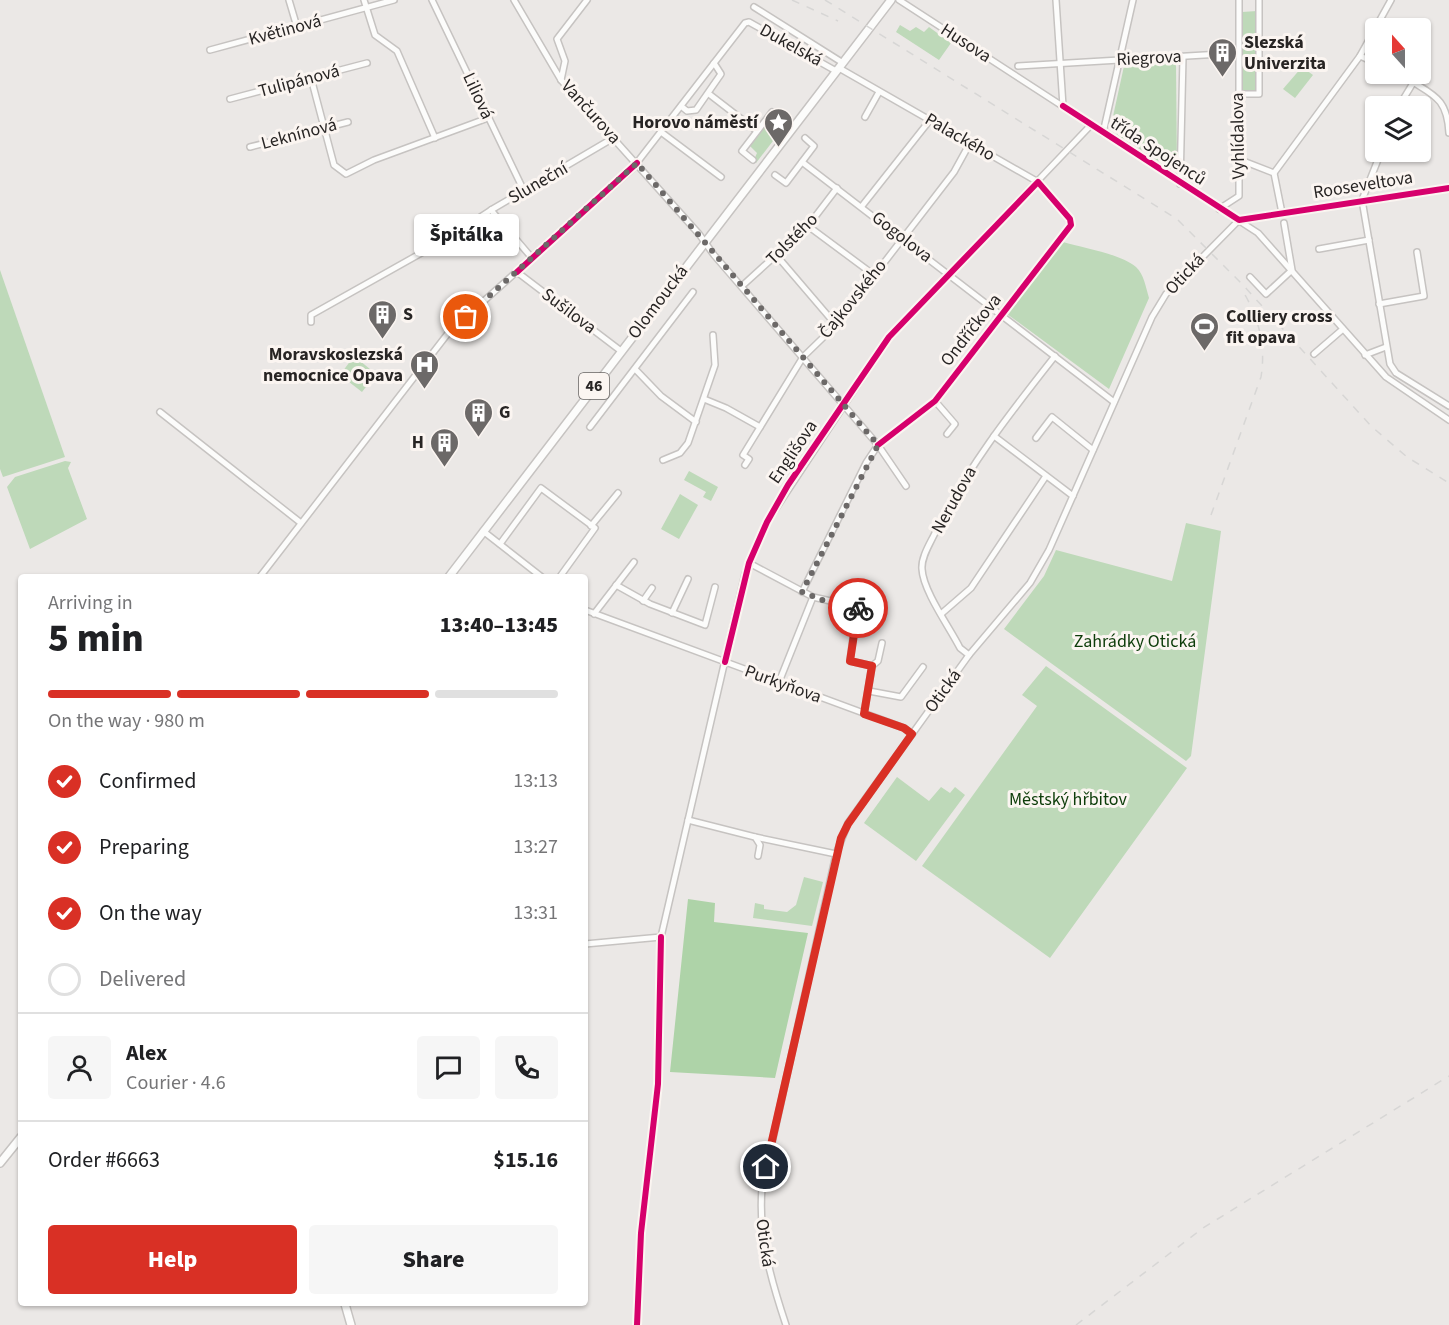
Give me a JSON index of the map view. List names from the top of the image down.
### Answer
{
  "streets": {
    "main road": ["Olomoucká", "46"],
    "street": [
      "Květinová",
      "Husova",
      "Dukelská",
      "Riegrova",
      "Tulipánová",
      "Liliová",
      "Vančurova",
      "Leknínová",
      "Vyhlídalova",
      "Palackého",
      "třída Spojenců",
      "Sluneční",
      "Rooseveltova",
      "Gogolova",
      "Tolstého",
      "Otická",
      "Čajkovského",
      "Sušilova",
      "Ondříčkova",
      "Englišova",
      "Nerudova",
      "Purkyňova"
    ]
  },
  "crossings": [
    ["Husova", "třída Spojenců"],
    ["Dukelská", "Palackého"],
    ["Dukelská", "Olomoucká"],
    ["Riegrova", "Vyhlídalova"],
    ["Liliová", "Sluneční"],
    ["Vančurova", "Sluneční"],
    ["Vančurova", "Tolstého"],
    ["Vančurova", "Čajkovského"],
    ["Vančurova", "Olomoucká"],
    ["Vančurova", "Ondříčkova"],
    ["Vančurova", "Englišova"],
    ["Vyhlídalova", "třída Spojenců"],
    ["Palackého", "Čajkovského"],
    ["Palackého", "Olomoucká"],
    ["Palackého", "Ondříčkova"],
    ["Palackého", "Englišova"],
    ["třída Spojenců", "Otická"],
    ["třída Spojenců", "Englišova"],
    ["Gogolova", "Tolstého"],
    ["Gogolova", "Otická"],
    ["Gogolova", "Čajkovského"],
    ["Gogolova", "Ondříčkova"],
    ["Gogolova", "Englišova"],
    ["Gogolova", "Nerudova"],
    ["Otická", "Nerudova"],
    ["Otická", "Purkyňova"],
    ["Olomoucká", "Sušilova"],
    ["Englišova", "Purkyňova"]
  ],
  "parks": ["Zahrádky Otická", "Městský hřbitov"],
  "places": {
    "building": [
      "Slezská Univerzita",
      "S",
      "G",
      "H"
    ],
    "place": ["Horovo náměstí"],
    "other": ["Špitálka"],
    "sports": ["Colliery cross fit opava"],
    "hospital": ["Moravskoslezská nemocnice Opava"]
  },
  "north": "top",
  "page": {
    "bubble": "Špitálka",
    "heading": ["5 min", "Arriving in", "13:40–13:45"],
    "panel": [
      "Alex",
      "Courier · 4.6",
      "Order #6663",
      "$15.16"
    ],
    "bar": "On the way · 980 m",
    "list": [
      ["Confirmed", "13:13"],
      ["Preparing", "13:27"],
      ["On the way", "13:31"],
      "Delivered"
    ],
    "buttons": ["Help", "Share"]
  }
}
